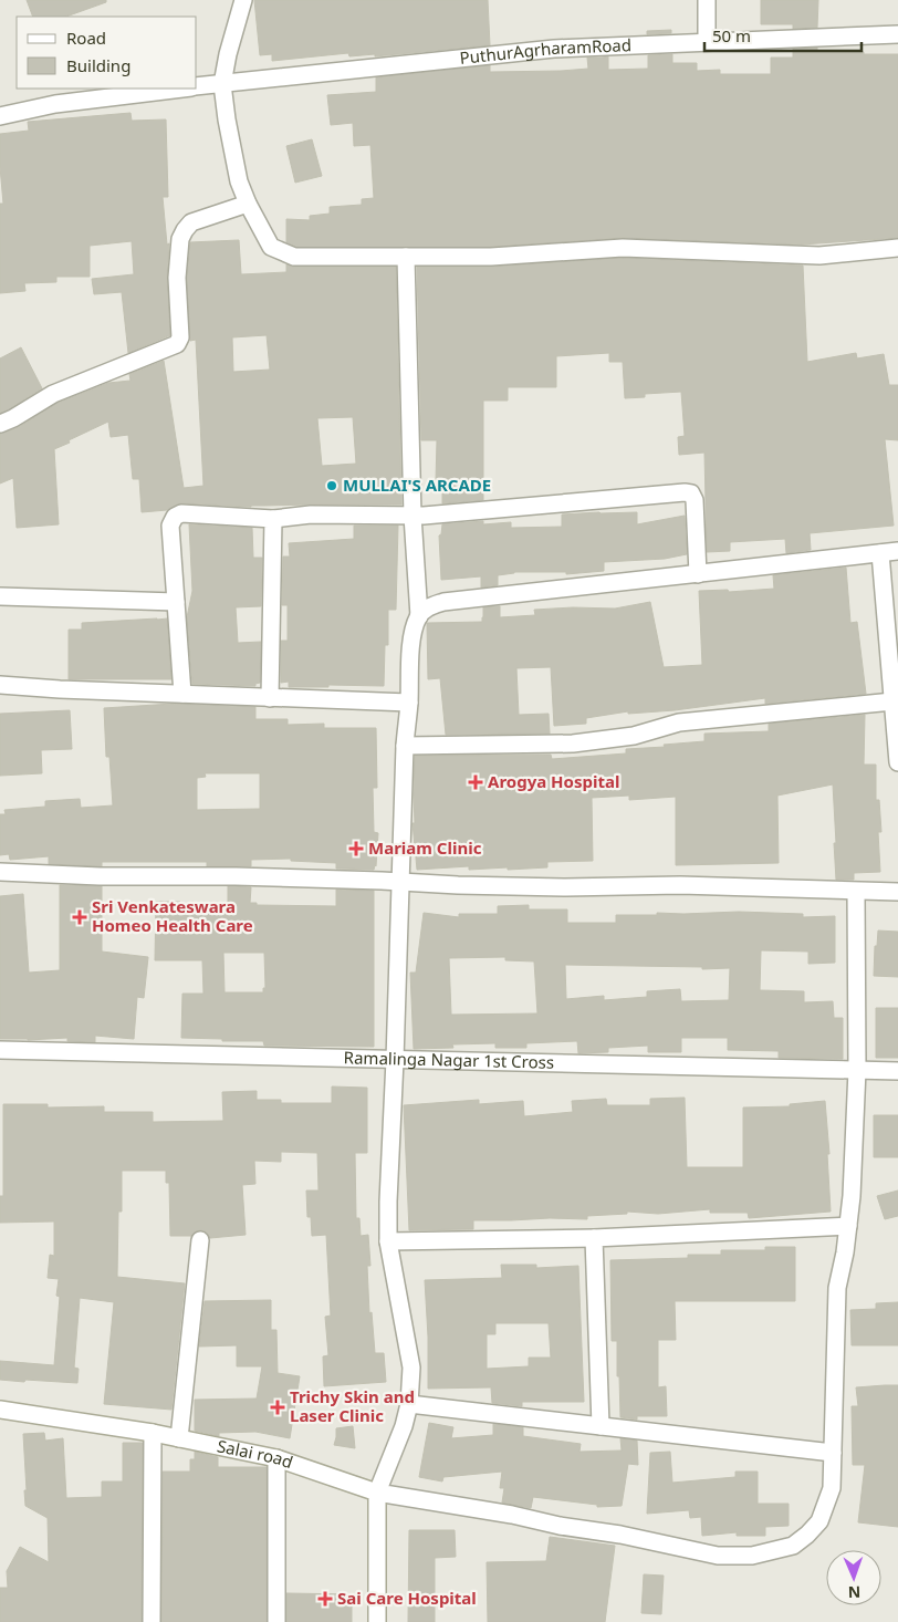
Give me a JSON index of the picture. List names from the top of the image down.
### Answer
{
  "streets": {
    "street": ["PuthurAgrharamRoad", "Ramalinga Nagar 1st Cross", "Salai road"]
  },
  "crossings": [
    ["Ramalinga Nagar 1st Cross", "Salai road"]
  ],
  "places": {
    "other": ["MULLAI'S ARCADE"],
    "health": [
      "Arogya Hospital",
      "Mariam Clinic",
      "Sri Venkateswara Homeo Health Care",
      "Trichy Skin and Laser Clinic",
      "Sai Care Hospital"
    ]
  },
  "legend": ["Road", "Building"],
  "scale_bar": "50 m",
  "north": "bottom"
}
